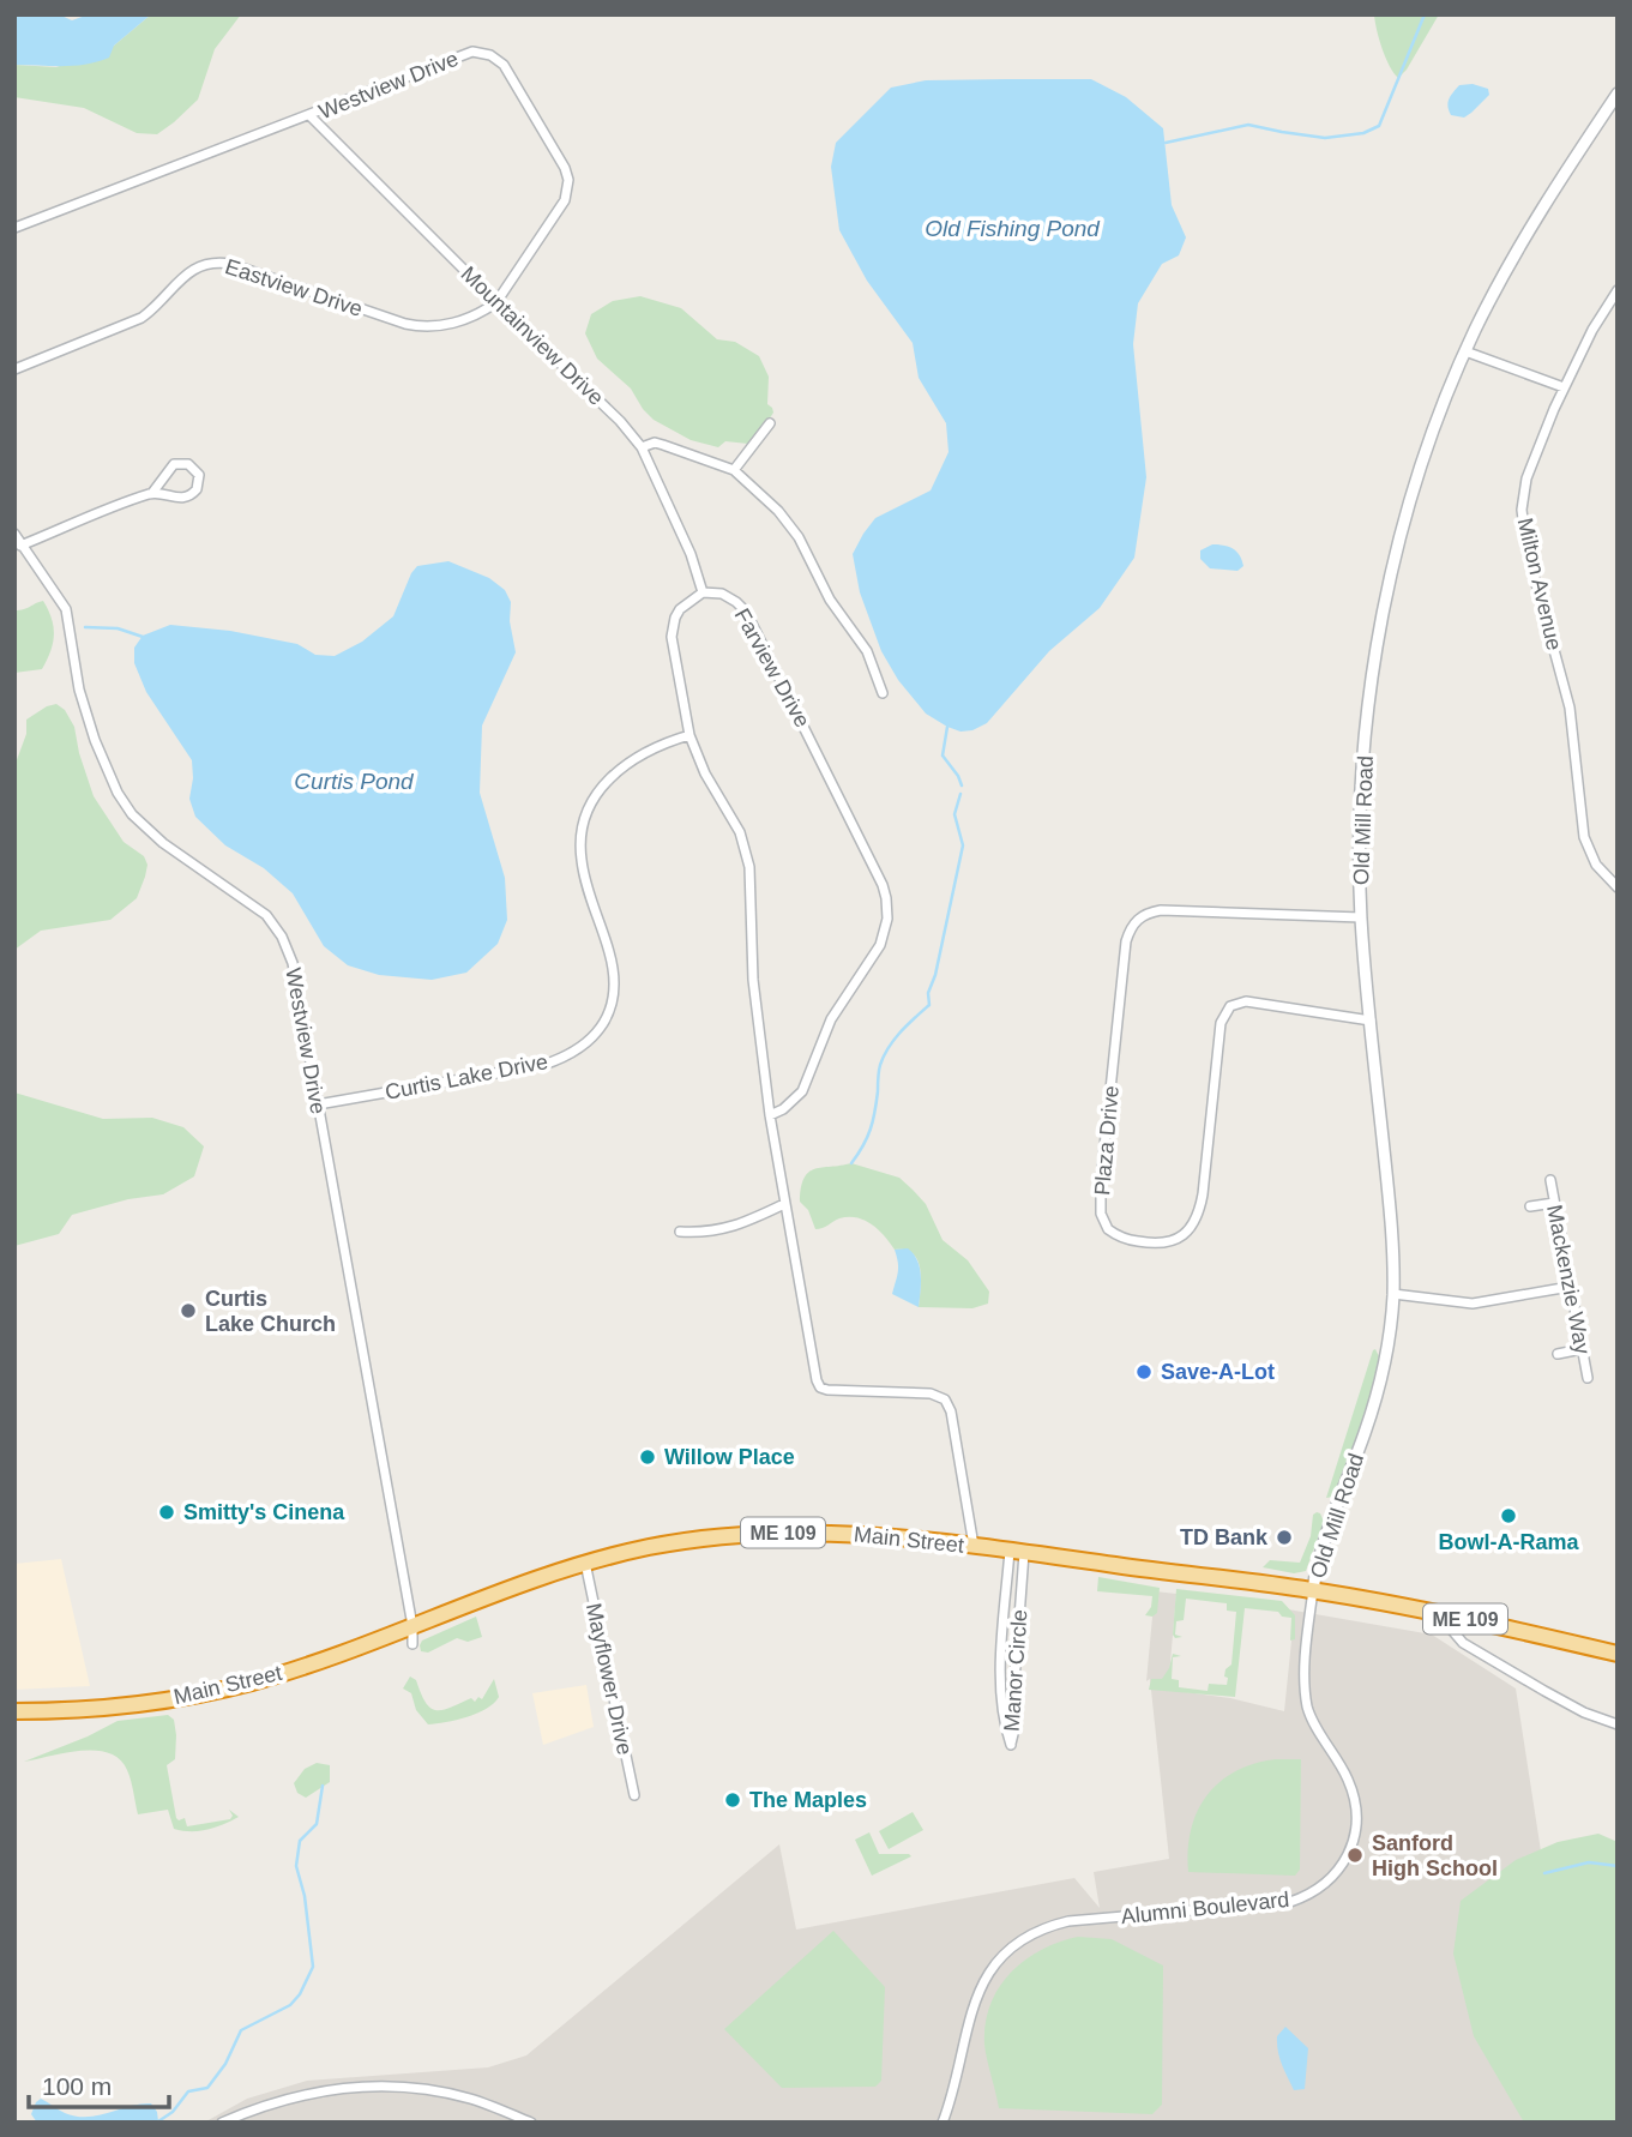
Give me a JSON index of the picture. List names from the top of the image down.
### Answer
{
  "streets": {
    "highway": ["ME 109", "Main Street"],
    "street": [
      "Westview Drive",
      "Eastview Drive",
      "Mountainview Drive",
      "Milton Avenue",
      "Farview Drive",
      "Old Mill Road",
      "Curtis Lake Drive",
      "Plaza Drive",
      "Mackenzie Way",
      "Manor Circle",
      "Mayflower Drive",
      "Alumni Boulevard"
    ]
  },
  "crossings": [
    ["Westview Drive", "Eastview Drive"],
    ["Westview Drive", "Mountainview Drive"],
    ["Westview Drive", "Curtis Lake Drive"],
    ["Westview Drive", "Main Street"],
    ["Eastview Drive", "Mountainview Drive"],
    ["Mountainview Drive", "Farview Drive"],
    ["Old Mill Road", "Plaza Drive"],
    ["Old Mill Road", "Main Street"],
    ["Old Mill Road", "Alumni Boulevard"],
    ["Main Street", "Manor Circle"],
    ["Main Street", "Mayflower Drive"],
    ["Main Street", "Alumni Boulevard"]
  ],
  "water": ["Old Fishing Pond", "Curtis Pond"],
  "places": [
    "Curtis Lake Church",
    "Save-A-Lot",
    "Willow Place",
    "Smitty's Cinena",
    "Bowl-A-Rama",
    "TD Bank",
    "The Maples",
    "Sanford High School"
  ],
  "scale_bar": "100 m"
}
